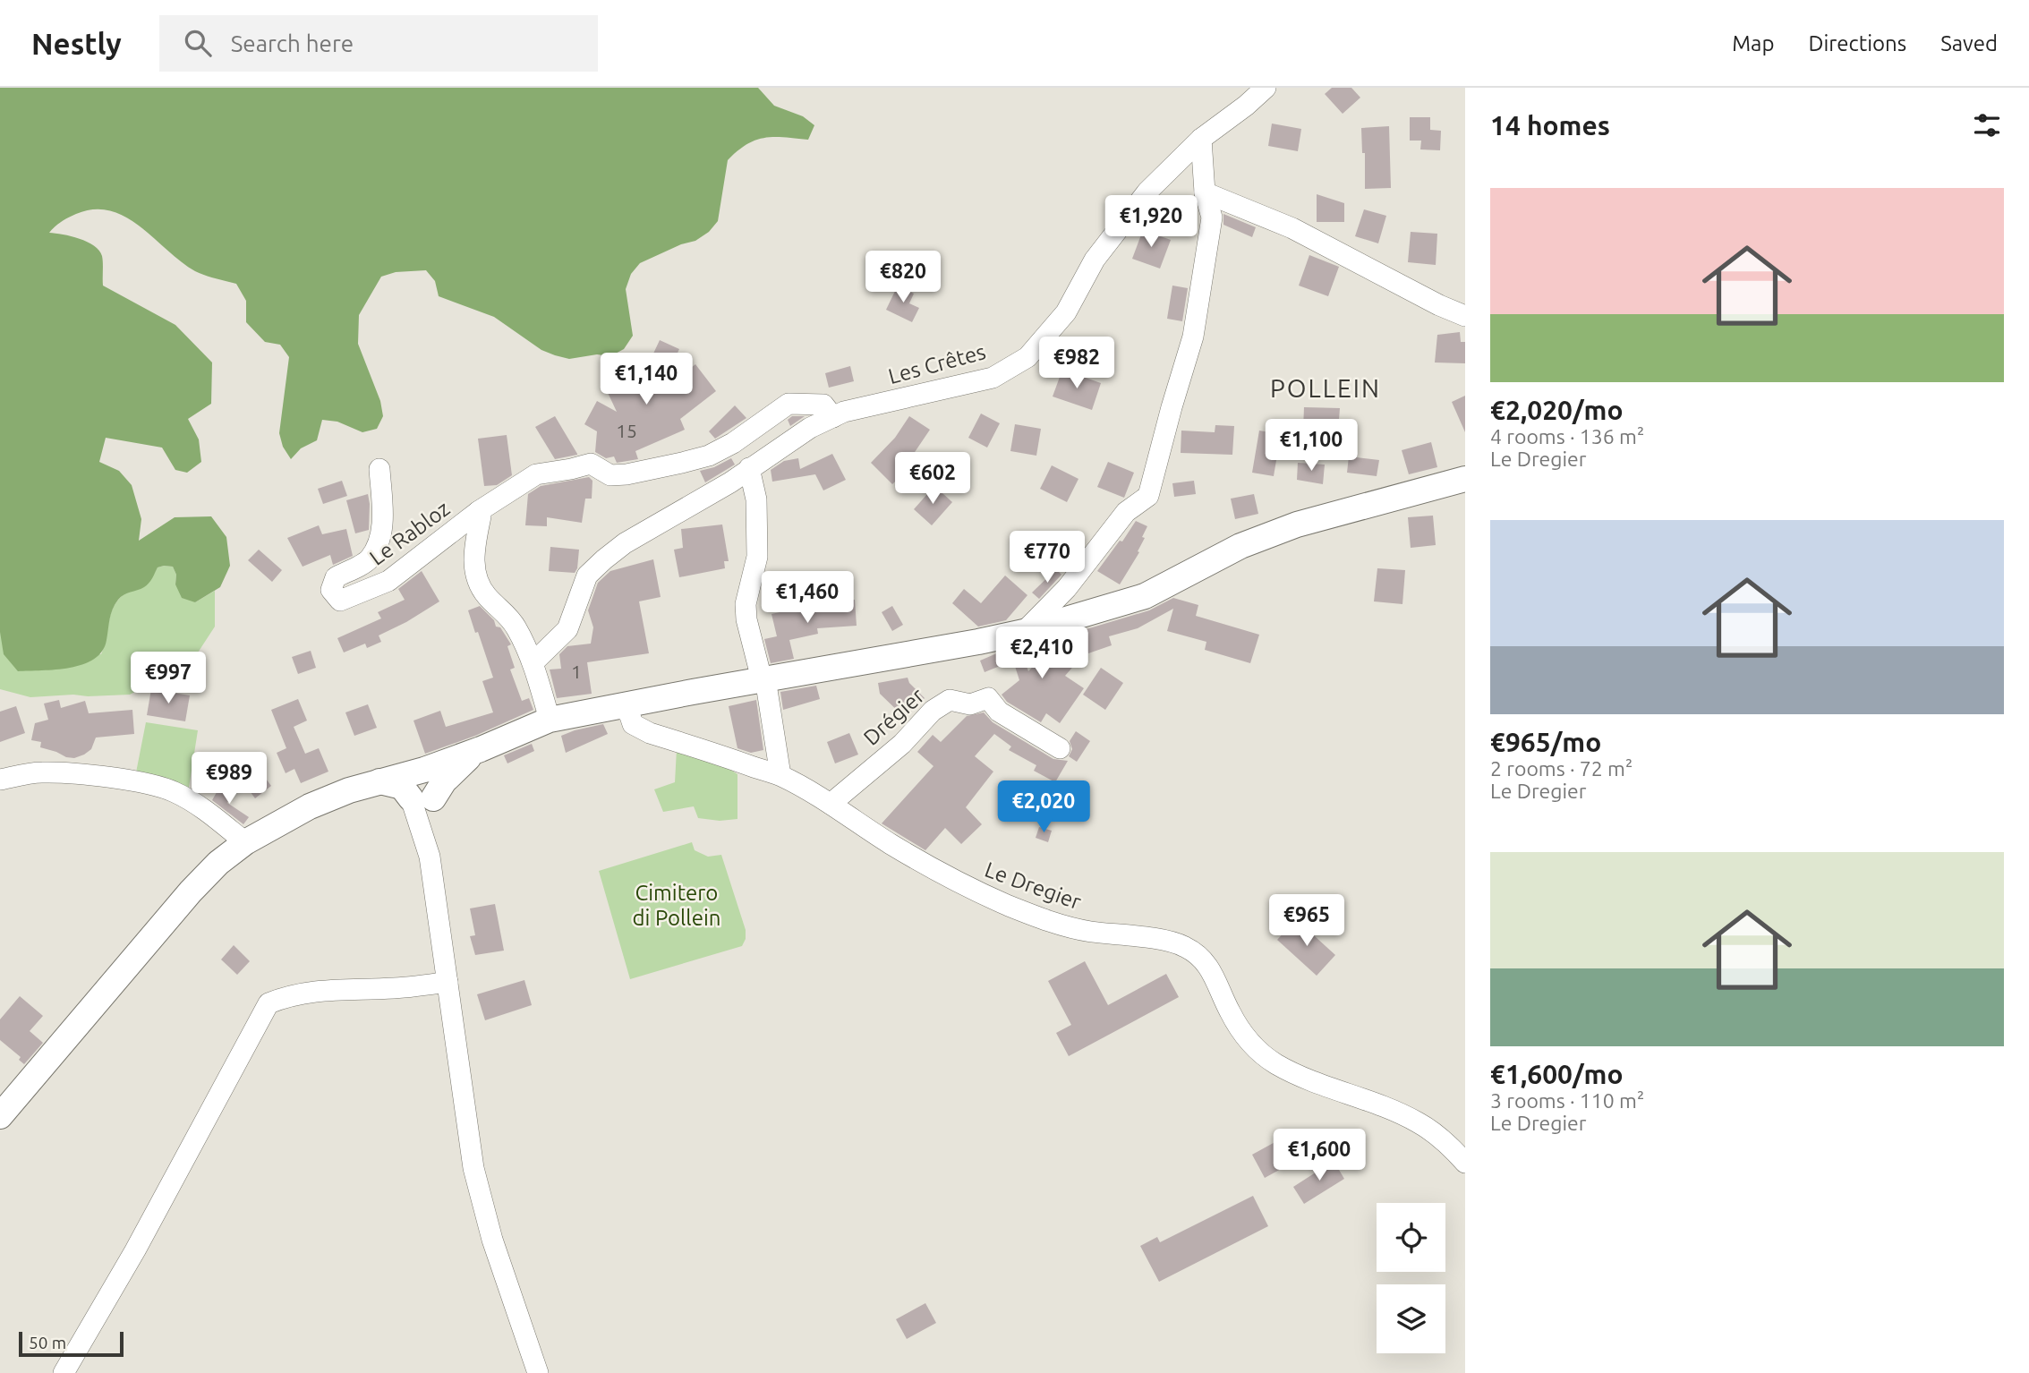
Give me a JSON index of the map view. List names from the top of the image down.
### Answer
{
  "streets": {
    "street": [
      "Les Crêtes",
      "Le Rabloz",
      "Drégier",
      "Le Dregier"
    ]
  },
  "crossings": [
    ["Drégier", "Le Dregier"]
  ],
  "districts": ["POLLEIN"],
  "parks": ["Cimitero di Pollein"],
  "house_numbers": ["15", "1"],
  "scale_bar": "50 m",
  "page": {
    "header": "Nestly",
    "search": "Search here",
    "nav": ["Map", "Directions", "Saved"],
    "heading": "14 homes",
    "list": [
      {
        "name": "€2,020/mo",
        "note": "4 rooms · 136 m² · Le Dregier"
      },
      {
        "name": "€965/mo",
        "note": "2 rooms · 72 m² · Le Dregier"
      },
      {
        "name": "€1,600/mo",
        "note": "3 rooms · 110 m² · Le Dregier"
      }
    ],
    "price": [
      "€1,920",
      "€820",
      "€982",
      "€1,140",
      "€1,100",
      "€602",
      "€770",
      "€1,460",
      "€2,410",
      "€997",
      "€989",
      "€2,020",
      "€965",
      "€1,600"
    ],
    "scale": "50 m"
  }
}
